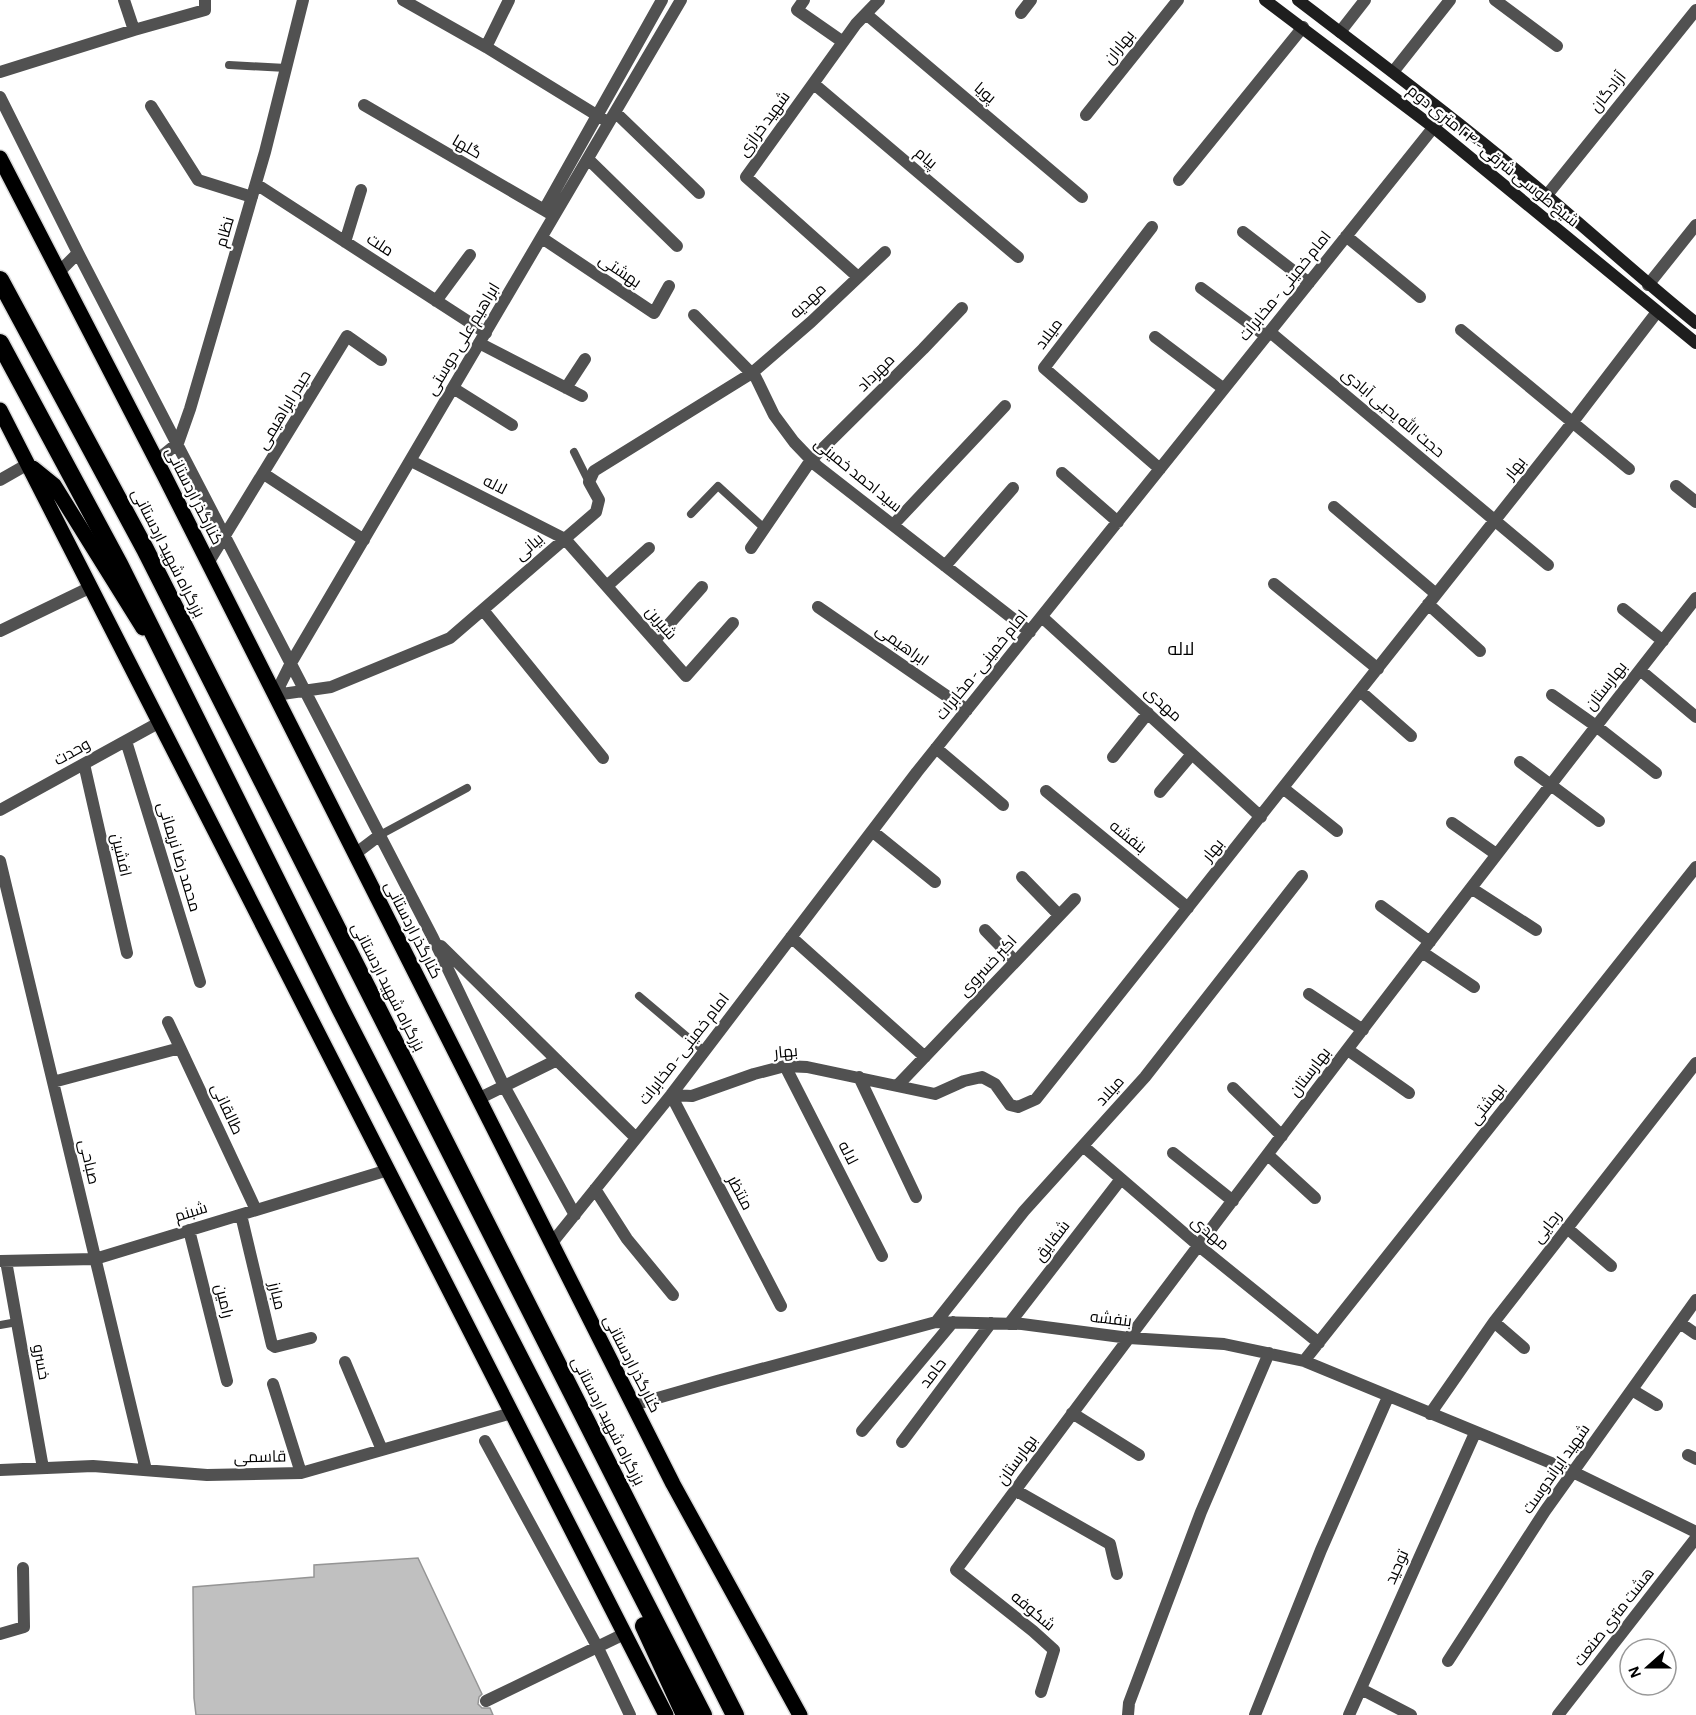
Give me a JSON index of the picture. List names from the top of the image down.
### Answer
{
  "streets": {
    "highway": ["بزرگراه شهید اردستانی"],
    "main road": ["شیخ طوسی شرقی - ۲۴ متری دوم", "کنارگذر اردستانی"],
    "street": [
      "بهاران",
      "آزادگان",
      "پویا",
      "شهید خرازی",
      "گلها",
      "پیام",
      "نظام",
      "ملت",
      "بهشتی",
      "امام خمینی - مخابرات",
      "مهدیه",
      "میلاد",
      "ابراهیم علی دوستی",
      "مهرداد",
      "حیدر ابراهیمی",
      "حجت الله یحیی آبادی",
      "بهار",
      "سید احمد خمینی",
      "لاله",
      "بیانی",
      "شیرین",
      "ابراهیمی",
      "بهارستان",
      "مهدی",
      "وحدت",
      "بنفشه",
      "افشین",
      "محمد رضا نریمانی",
      "اکبر خسروی",
      "طالقانی",
      "صباحی",
      "منتظر",
      "شبنم",
      "رجایی",
      "شقایق",
      "مبارز",
      "رامین",
      "خسرو",
      "حامد",
      "قاسمی",
      "شهید ایراندوست",
      "توحید",
      "شکوفه",
      "هشت متری صنعت"
    ]
  },
  "crossings": [
    ["آزادگان", "شیخ طوسی شرقی - ۲۴ متری دوم"],
    ["پویا", "شهید خرازی"],
    ["شهید خرازی", "پیام"],
    ["شهید خرازی", "مهدیه"],
    ["گلها", "ابراهیم علی دوستی"],
    ["شیخ طوسی شرقی - ۲۴ متری دوم", "امام خمینی - مخابرات"],
    ["شیخ طوسی شرقی - ۲۴ متری دوم", "بهار"],
    ["نظام", "ملت"],
    ["ملت", "ابراهیم علی دوستی"],
    ["بهشتی", "ابراهیم علی دوستی"],
    ["بهشتی", "مهدی"],
    ["بهشتی", "بنفشه"],
    ["امام خمینی - مخابرات", "میلاد"],
    ["امام خمینی - مخابرات", "حجت الله یحیی آبادی"],
    ["امام خمینی - مخابرات", "بهار"],
    ["امام خمینی - مخابرات", "سید احمد خمینی"],
    ["امام خمینی - مخابرات", "کنارگذر اردستانی"],
    ["امام خمینی - مخابرات", "ابراهیمی"],
    ["امام خمینی - مخابرات", "مهدی"],
    ["امام خمینی - مخابرات", "منتظر"],
    ["مهدیه", "سید احمد خمینی"],
    ["میلاد", "مهدی"],
    ["میلاد", "بنفشه"],
    ["ابراهیم علی دوستی", "لاله"],
    ["ابراهیم علی دوستی", "کنارگذر اردستانی"],
    ["ابراهیم علی دوستی", "بیانی"],
    ["مهرداد", "سید احمد خمینی"],
    ["حیدر ابراهیمی", "کنارگذر اردستانی"],
    ["حجت الله یحیی آبادی", "بهار"],
    ["بهار", "لاله"],
    ["بهار", "مهدی"],
    ["بهار", "بنفشه"],
    ["بهار", "اکبر خسروی"],
    ["بهار", "منتظر"],
    ["لاله", "بیانی"],
    ["لاله", "شیرین"],
    ["کنارگذر اردستانی", "بیانی"],
    ["کنارگذر اردستانی", "بنفشه"],
    ["بیانی", "شیرین"],
    ["بهارستان", "مهدی"],
    ["بهارستان", "بنفشه"],
    ["بهارستان", "شکوفه"],
    ["مهدی", "شقایق"],
    ["وحدت", "افشین"],
    ["وحدت", "محمد رضا نریمانی"],
    ["بنفشه", "رجایی"],
    ["بنفشه", "شقایق"],
    ["بنفشه", "حامد"],
    ["بنفشه", "شهید ایراندوست"],
    ["بنفشه", "توحید"],
    ["طالقانی", "شبنم"],
    ["صباحی", "شبنم"],
    ["صباحی", "قاسمی"],
    ["شبنم", "مبارز"],
    ["شبنم", "رامین"],
    ["شبنم", "خسرو"],
    ["خسرو", "قاسمی"]
  ],
  "districts": ["لاله"],
  "north": "left"
}
